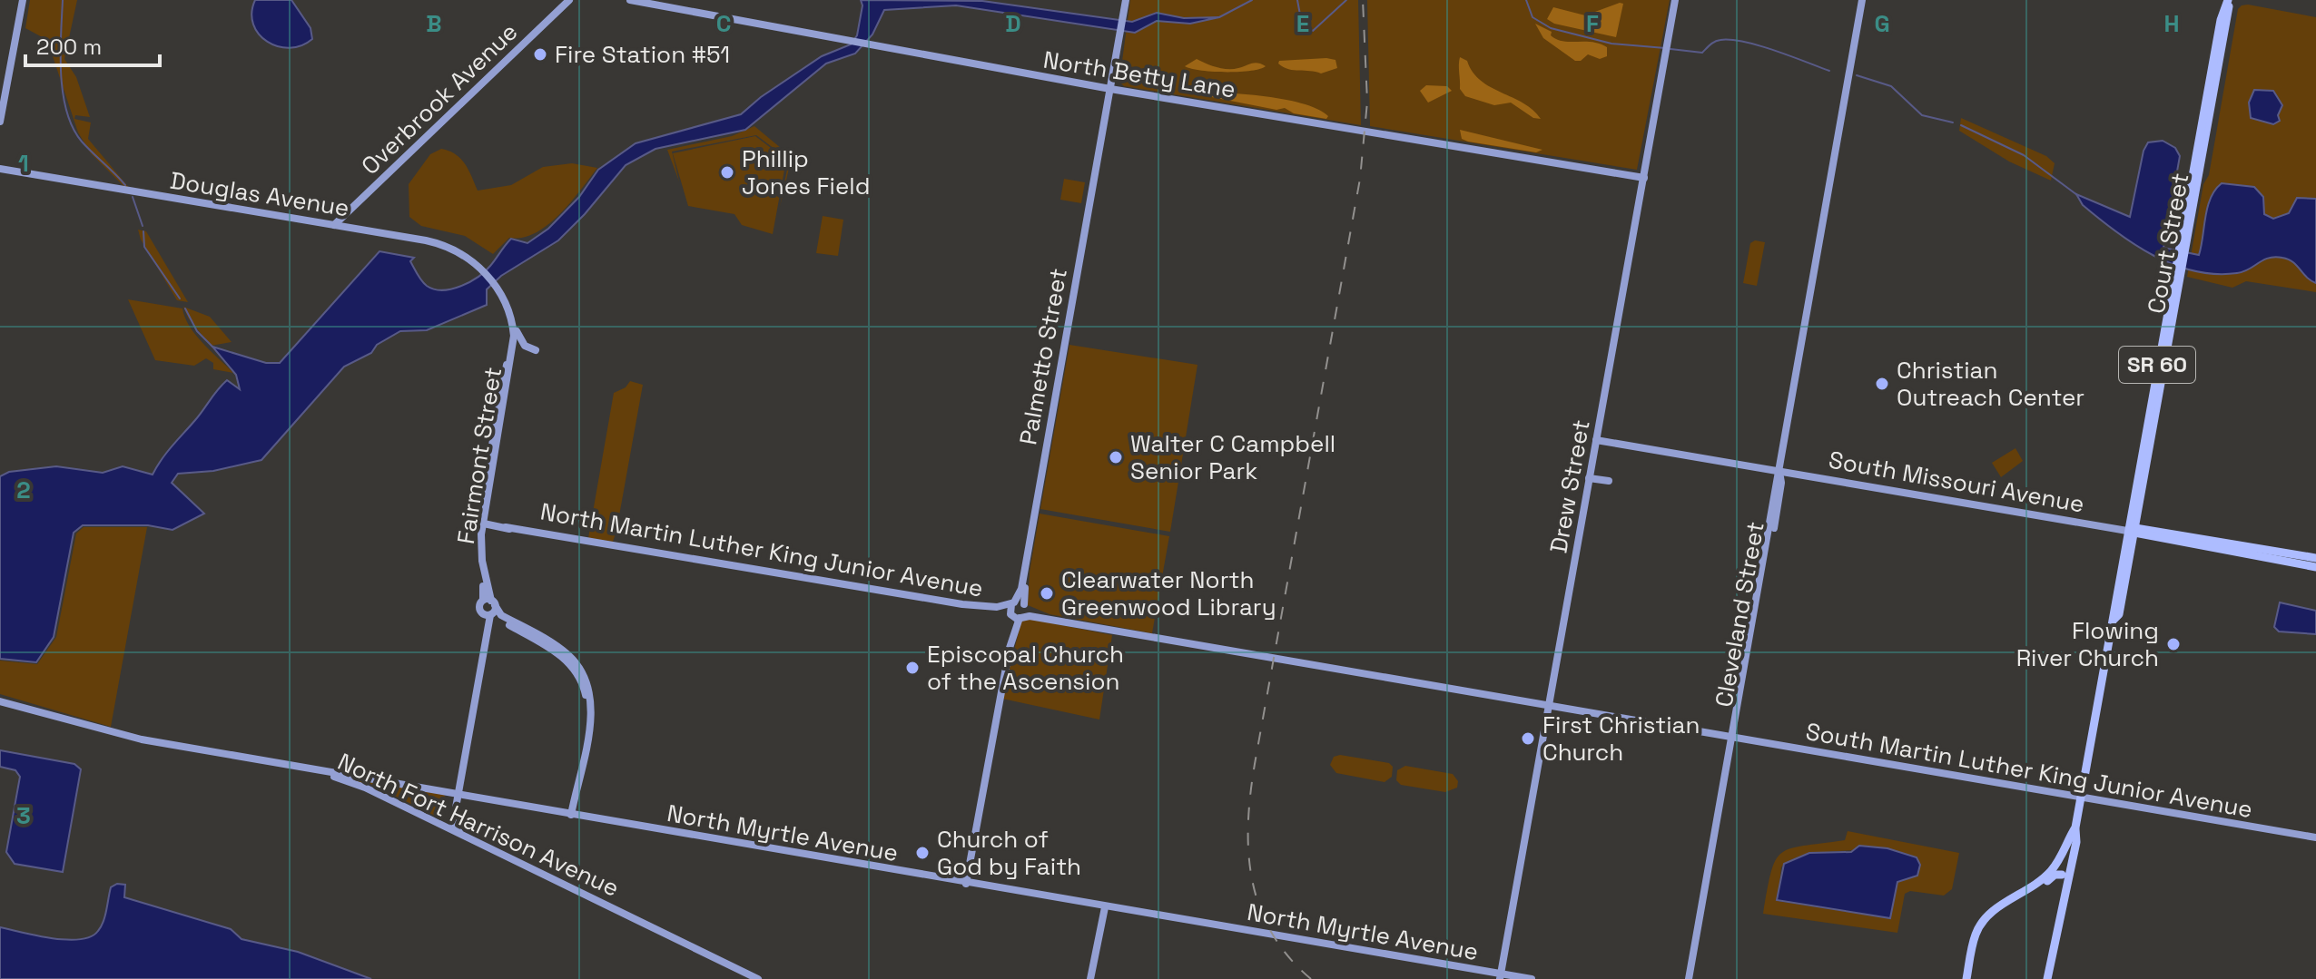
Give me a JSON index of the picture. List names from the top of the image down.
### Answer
{
  "streets": {
    "main road": ["Court Street", "SR 60", "South Missouri Avenue"],
    "street": [
      "North Betty Lane",
      "Overbrook Avenue",
      "Douglas Avenue",
      "Palmetto Street",
      "Fairmont Street",
      "Drew Street",
      "North Martin Luther King Junior Avenue",
      "Cleveland Street",
      "South Martin Luther King Junior Avenue",
      "North Fort Harrison Avenue",
      "North Myrtle Avenue"
    ]
  },
  "crossings": [
    ["North Betty Lane", "Palmetto Street"],
    ["North Betty Lane", "Drew Street"],
    ["Overbrook Avenue", "Douglas Avenue"],
    ["Douglas Avenue", "Fairmont Street"],
    ["Court Street", "South Missouri Avenue"],
    ["Court Street", "South Martin Luther King Junior Avenue"],
    ["Palmetto Street", "North Martin Luther King Junior Avenue"],
    ["Fairmont Street", "North Martin Luther King Junior Avenue"],
    ["South Missouri Avenue", "Drew Street"],
    ["South Missouri Avenue", "Cleveland Street"],
    ["Drew Street", "North Martin Luther King Junior Avenue"],
    ["Drew Street", "North Myrtle Avenue"],
    ["North Martin Luther King Junior Avenue", "Cleveland Street"],
    ["North Martin Luther King Junior Avenue", "South Martin Luther King Junior Avenue"],
    ["Cleveland Street", "South Martin Luther King Junior Avenue"],
    ["North Fort Harrison Avenue", "North Myrtle Avenue"]
  ],
  "places": [
    "Fire Station #51",
    "Phillip Jones Field",
    "Christian Outreach Center",
    "Walter C Campbell Senior Park",
    "Clearwater North Greenwood Library",
    "Flowing River Church",
    "Episcopal Church of the Ascension",
    "First Christian Church",
    "Church of God by Faith"
  ],
  "scale_bar": "200 m",
  "grid": {
    "columns": [
      "B",
      "C",
      "D",
      "E",
      "F",
      "G",
      "H"
    ],
    "rows": ["1", "2", "3"]
  }
}
